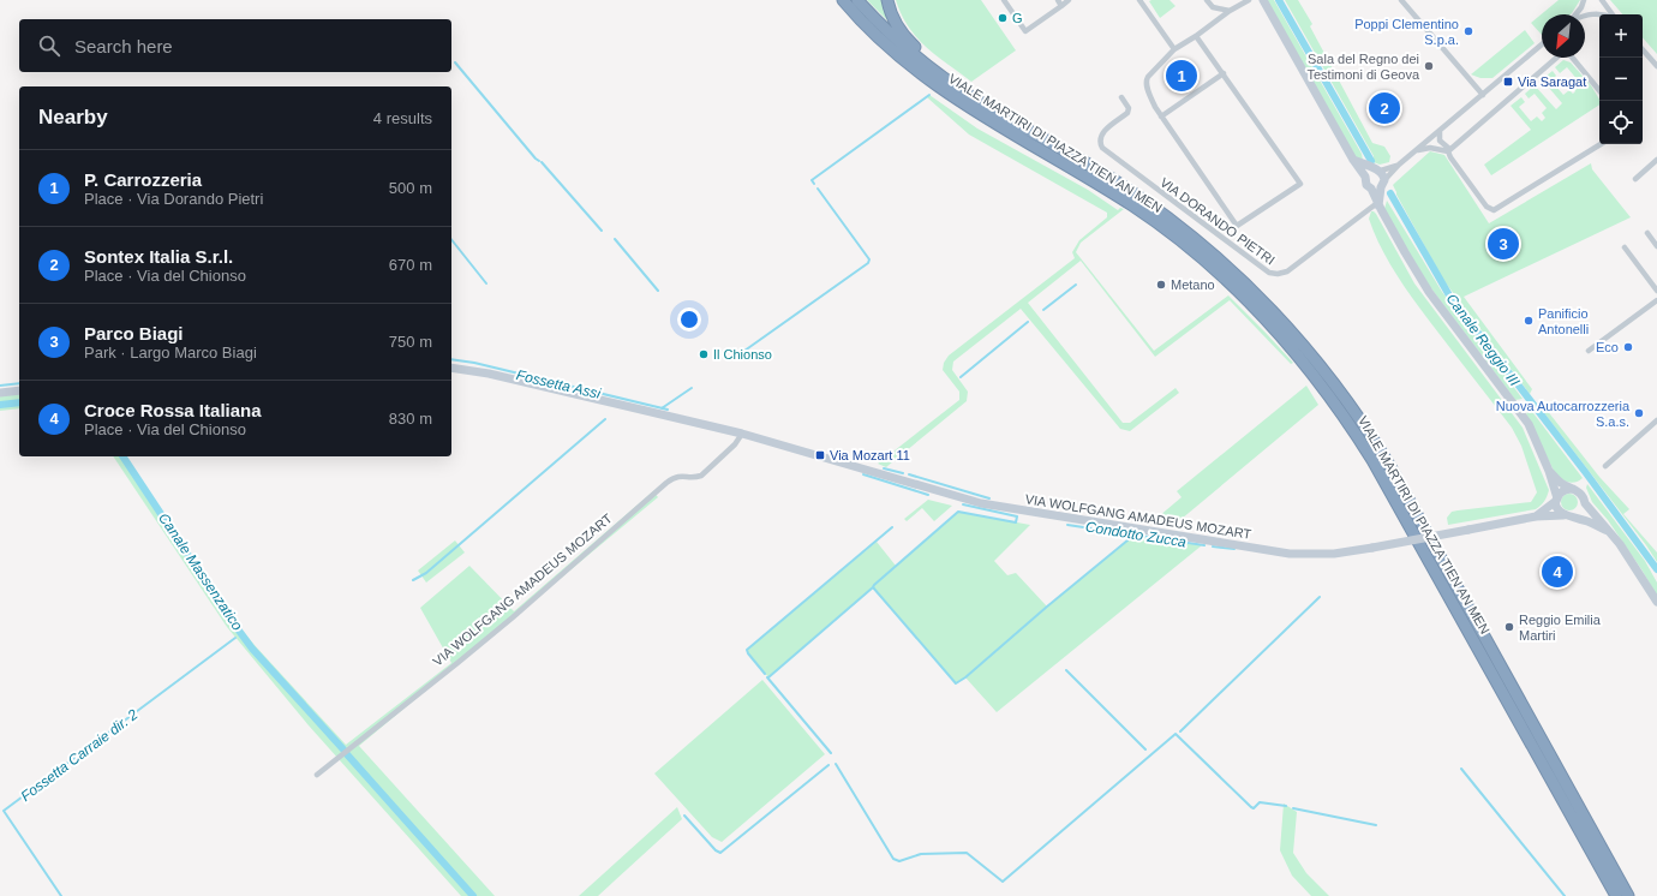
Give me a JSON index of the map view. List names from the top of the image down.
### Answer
{
  "streets": {
    "highway": ["VIALE MARTIRI DI PIAZZA TIEN AN MEN"],
    "street": ["VIA DORANDO PIETRI", "VIA WOLFGANG AMADEUS MOZART"]
  },
  "water": [
    "Canale Reggio III",
    "Fossetta Assi",
    "Condotto Zucca",
    "Canale Massenzatico",
    "Fossetta Carraie dir. 2"
  ],
  "places": {
    "other": [
      "G",
      "Poppi Clementino S.p.a.",
      "Sala del Regno dei Testimoni di Geova",
      "Metano",
      "Panificio Antonelli",
      "Eco",
      "Il Chionso",
      "Nuova Autocarrozzeria S.a.s.",
      "Reggio Emilia Martiri"
    ],
    "transit": ["Via Saragat", "Via Mozart 11"]
  },
  "north": "bottom left",
  "page": {
    "map_buttons": ["+", "−"],
    "search": "Search here",
    "pins": [
      "1",
      "2",
      "3",
      "4"
    ],
    "heading": ["Nearby", "4 results"],
    "list": [
      {
        "mark": "1",
        "name": "P. Carrozzeria",
        "note": "Place · Via Dorando Pietri",
        "value": "500 m"
      },
      {
        "mark": "2",
        "name": "Sontex Italia S.r.l.",
        "note": "Place · Via del Chionso",
        "value": "670 m"
      },
      {
        "mark": "3",
        "name": "Parco Biagi",
        "note": "Park · Largo Marco Biagi",
        "value": "750 m"
      },
      {
        "mark": "4",
        "name": "Croce Rossa Italiana",
        "note": "Place · Via del Chionso",
        "value": "830 m"
      }
    ]
  }
}
